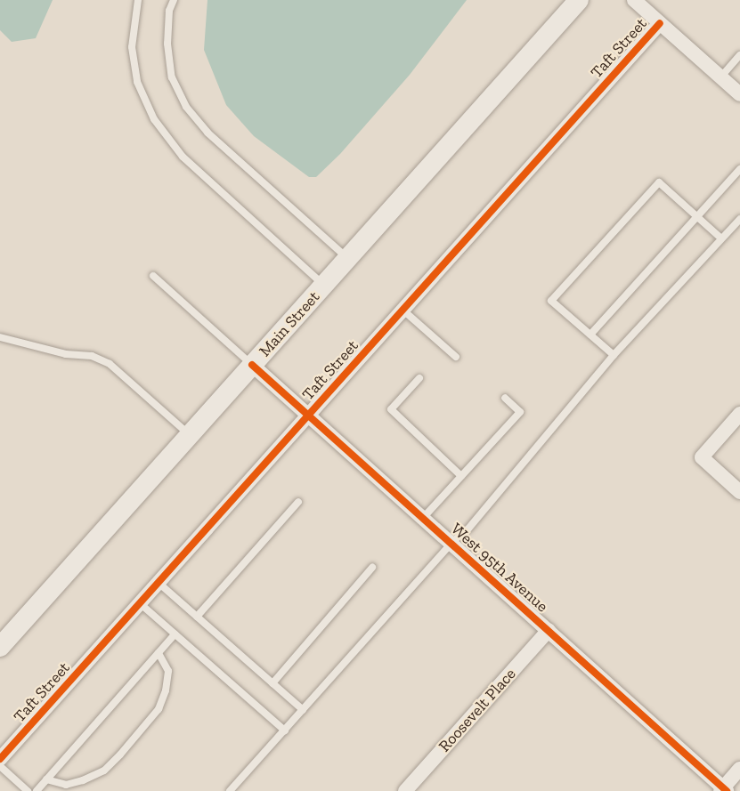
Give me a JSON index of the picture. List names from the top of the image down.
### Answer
{
  "streets": {
    "main road": ["Main Street"],
    "street": ["Taft Street", "West 95th Avenue", "Roosevelt Place"]
  },
  "crossings": [
    ["Taft Street", "West 95th Avenue"],
    ["Main Street", "West 95th Avenue"],
    ["West 95th Avenue", "Roosevelt Place"]
  ]
}
